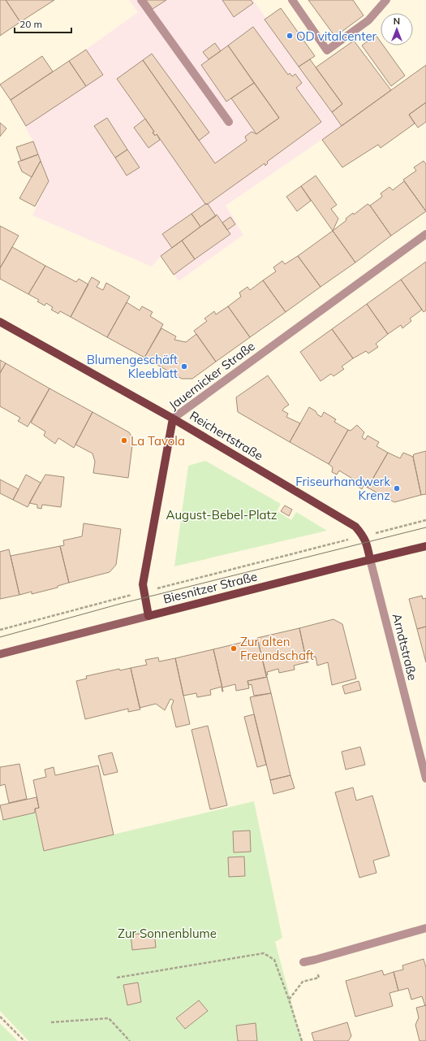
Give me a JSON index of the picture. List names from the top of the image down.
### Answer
{
  "streets": {
    "main road": ["Jauernicker Straße", "Reichertstraße", "Biesnitzer Straße"],
    "street": ["Arndtstraße"]
  },
  "crossings": [
    ["Jauernicker Straße", "Reichertstraße"],
    ["Jauernicker Straße", "Biesnitzer Straße"],
    ["Reichertstraße", "Biesnitzer Straße"],
    ["Reichertstraße", "Arndtstraße"],
    ["Biesnitzer Straße", "Arndtstraße"]
  ],
  "parks": ["August-Bebel-Platz", "Zur Sonnenblume"],
  "places": [
    "OD vitalcenter",
    "Blumengeschäft Kleeblatt",
    "La Tavola",
    "Friseurhandwerk Krenz",
    "Zur alten Freundschaft"
  ],
  "scale_bar": "20 m",
  "north": "top"
}
